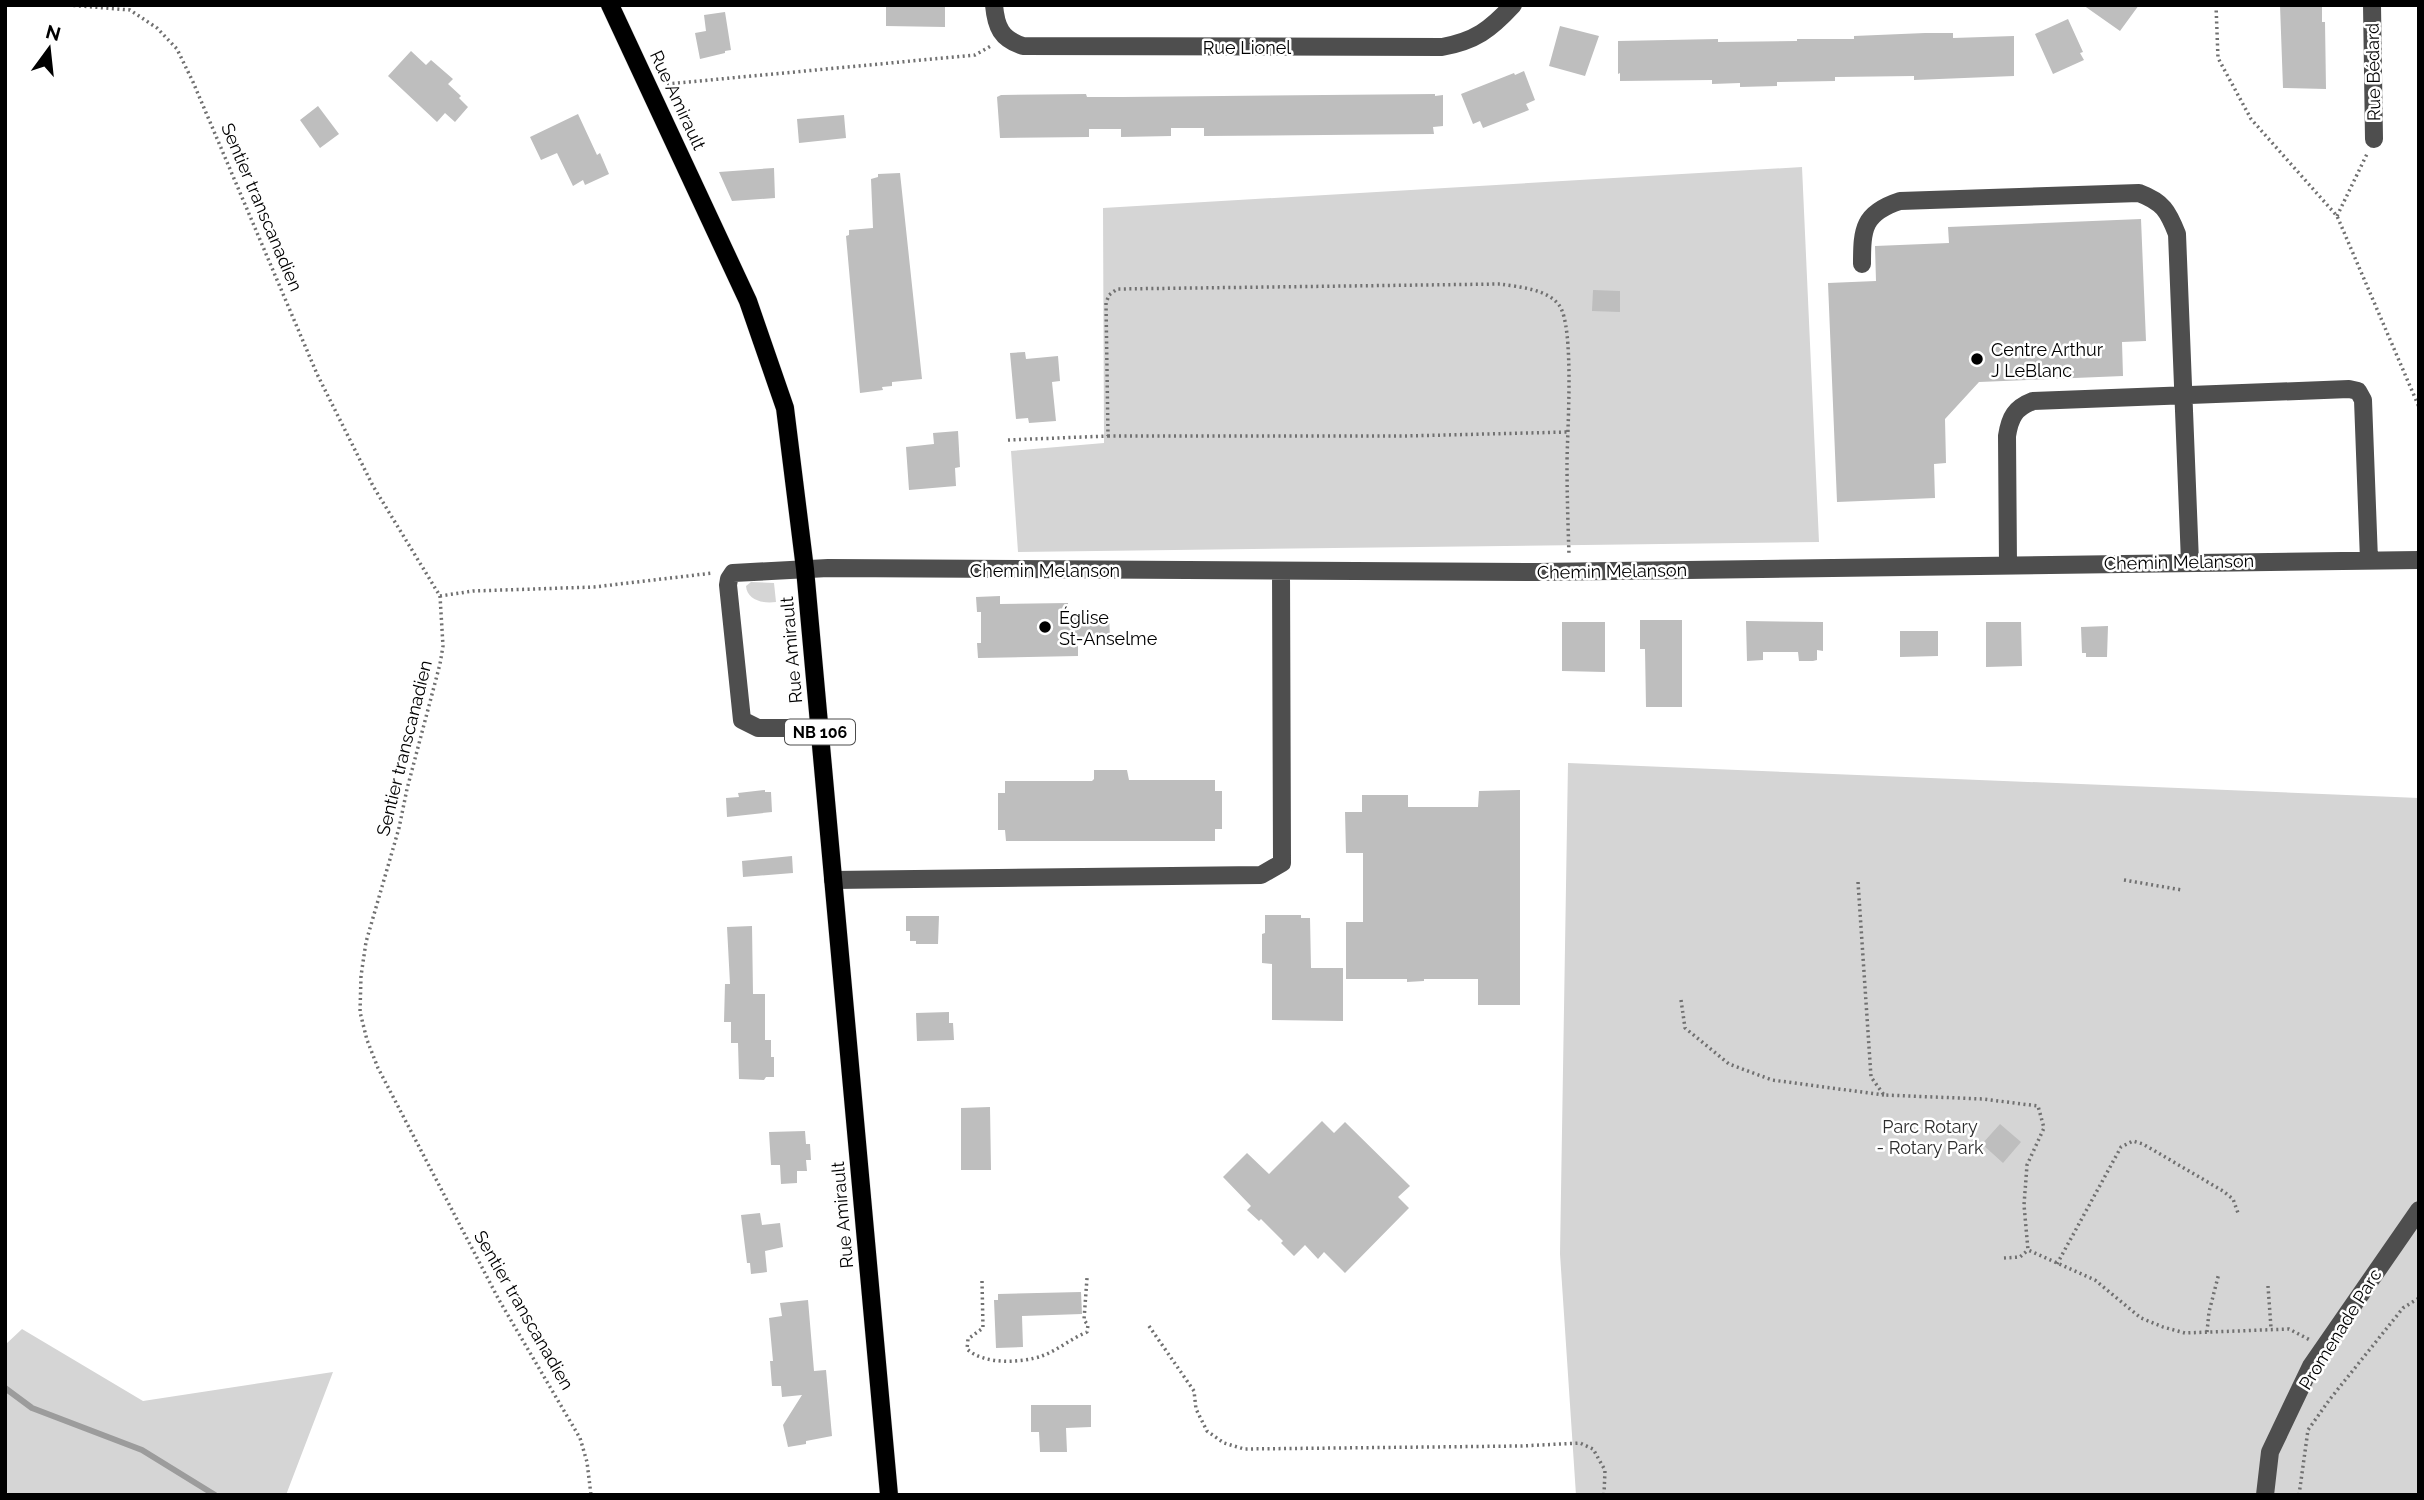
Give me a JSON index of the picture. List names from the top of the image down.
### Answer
{
  "streets": {
    "main road": ["Rue Amirault", "NB 106"],
    "street": [
      "Rue Lionel",
      "Rue Bédard",
      "Chemin Melanson",
      "Promenade Parc"
    ],
    "path": ["Sentier transcanadien"]
  },
  "crossings": [
    ["Rue Amirault", "Chemin Melanson"]
  ],
  "parks": ["Parc Rotary - Rotary Park"],
  "places": ["Centre Arthur J LeBlanc", "Église St-Anselme"],
  "north": "top"
}
